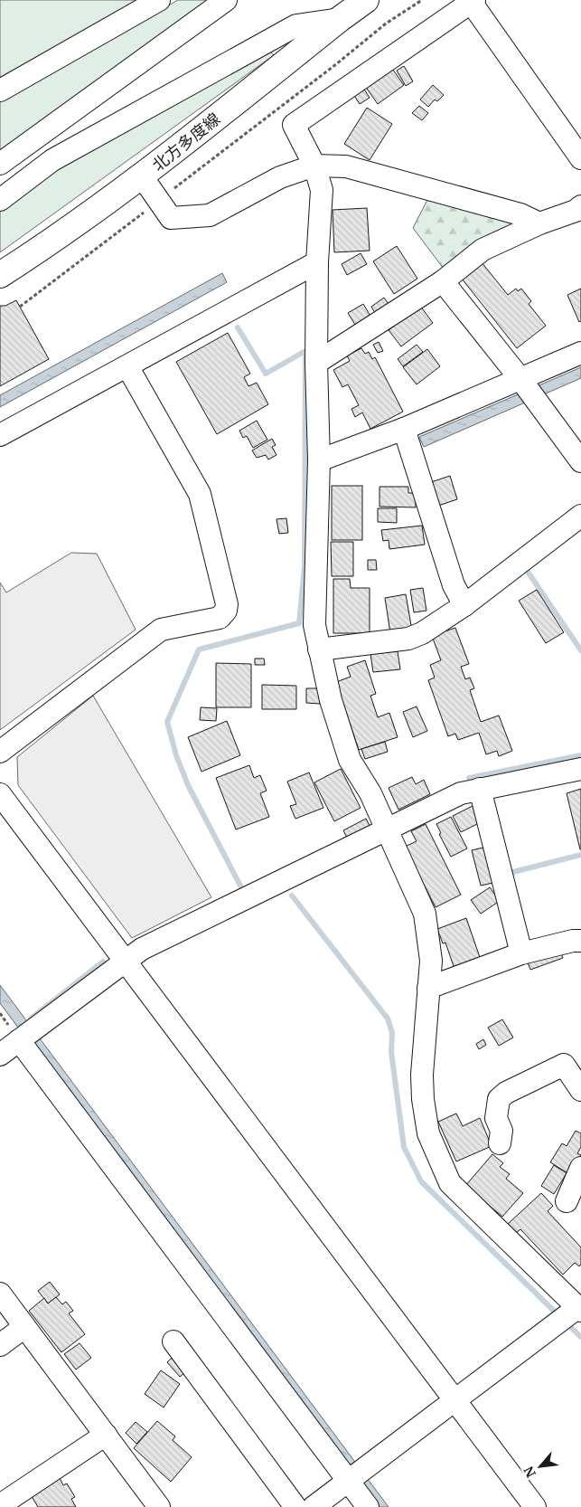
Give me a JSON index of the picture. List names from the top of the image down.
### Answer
{
  "streets": {
    "main road": ["北方多度線"]
  },
  "north": "bottom left"
}
